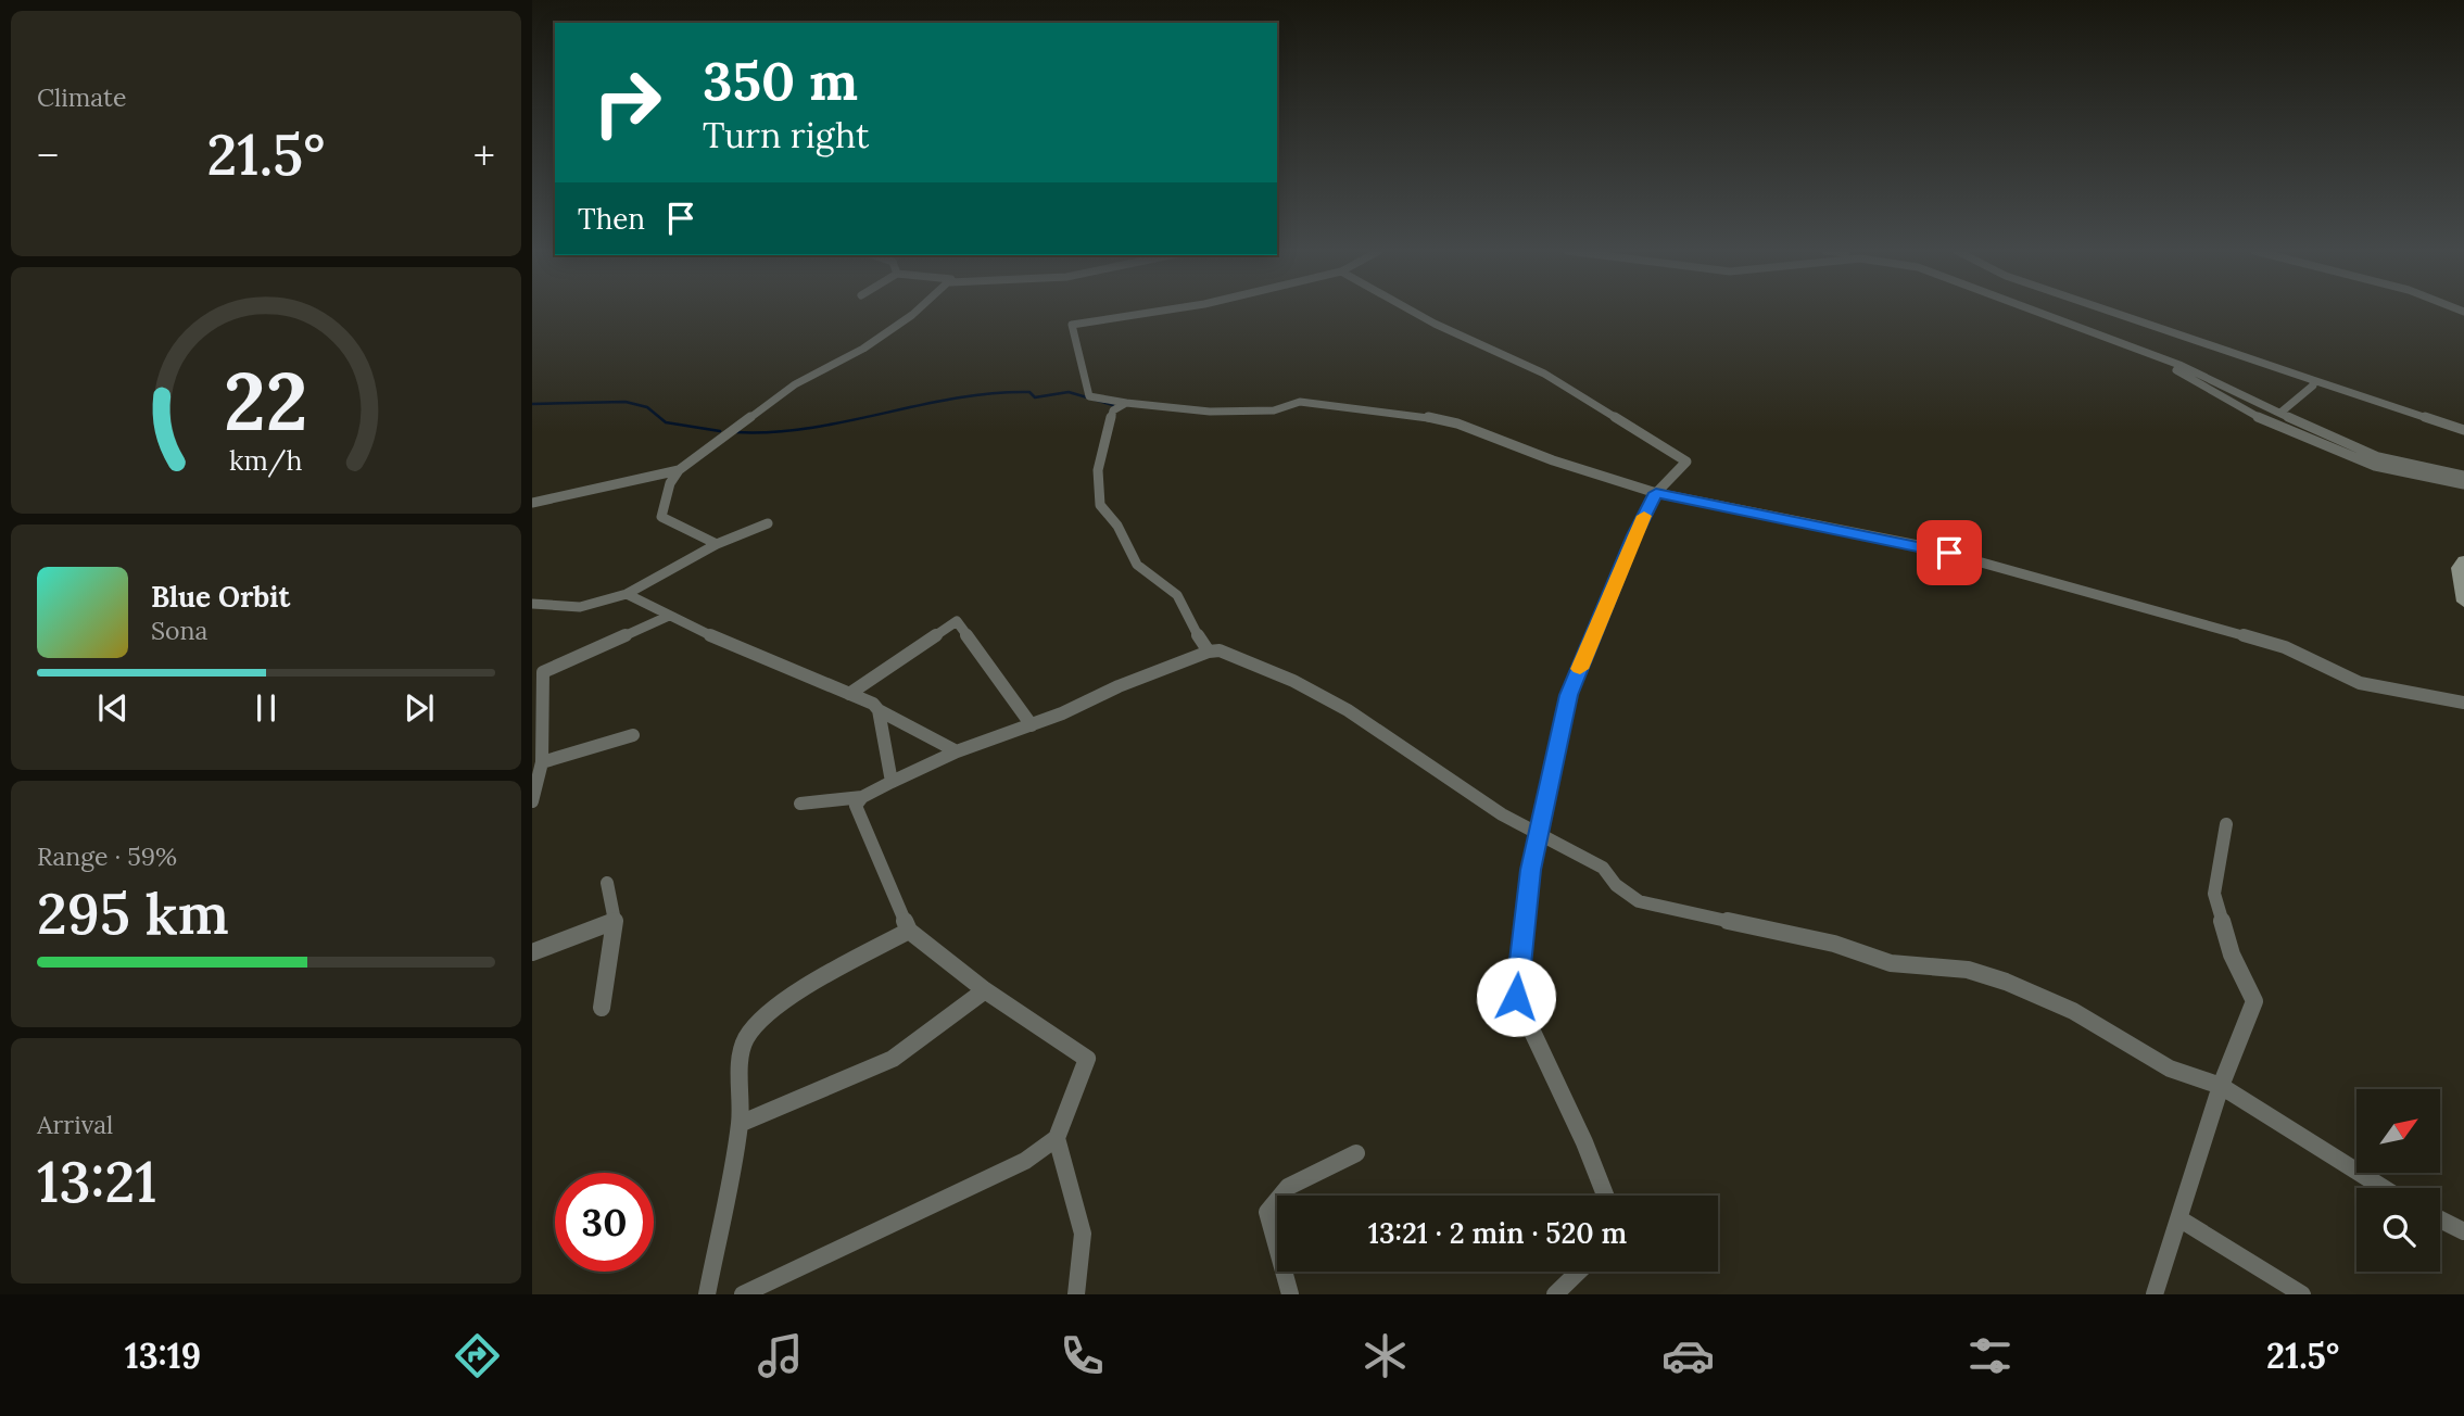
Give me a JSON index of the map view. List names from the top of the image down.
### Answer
{
  "north": "top right",
  "page": {
    "tile": [
      "Climate",
      ["Range · 59%", "295 km"],
      ["Arrival", "13:21"]
    ],
    "turn": ["350 m", "Turn right"],
    "heat": ["−", "21.5°", "+"],
    "then": "Then",
    "song": ["Blue Orbit", "Sona"],
    "limit": "30",
    "trip": "13:21 · 2 min · 520 m",
    "tabs": ["13:19", "21.5°"],
    "gauge": ["22", "km/h"]
  }
}
